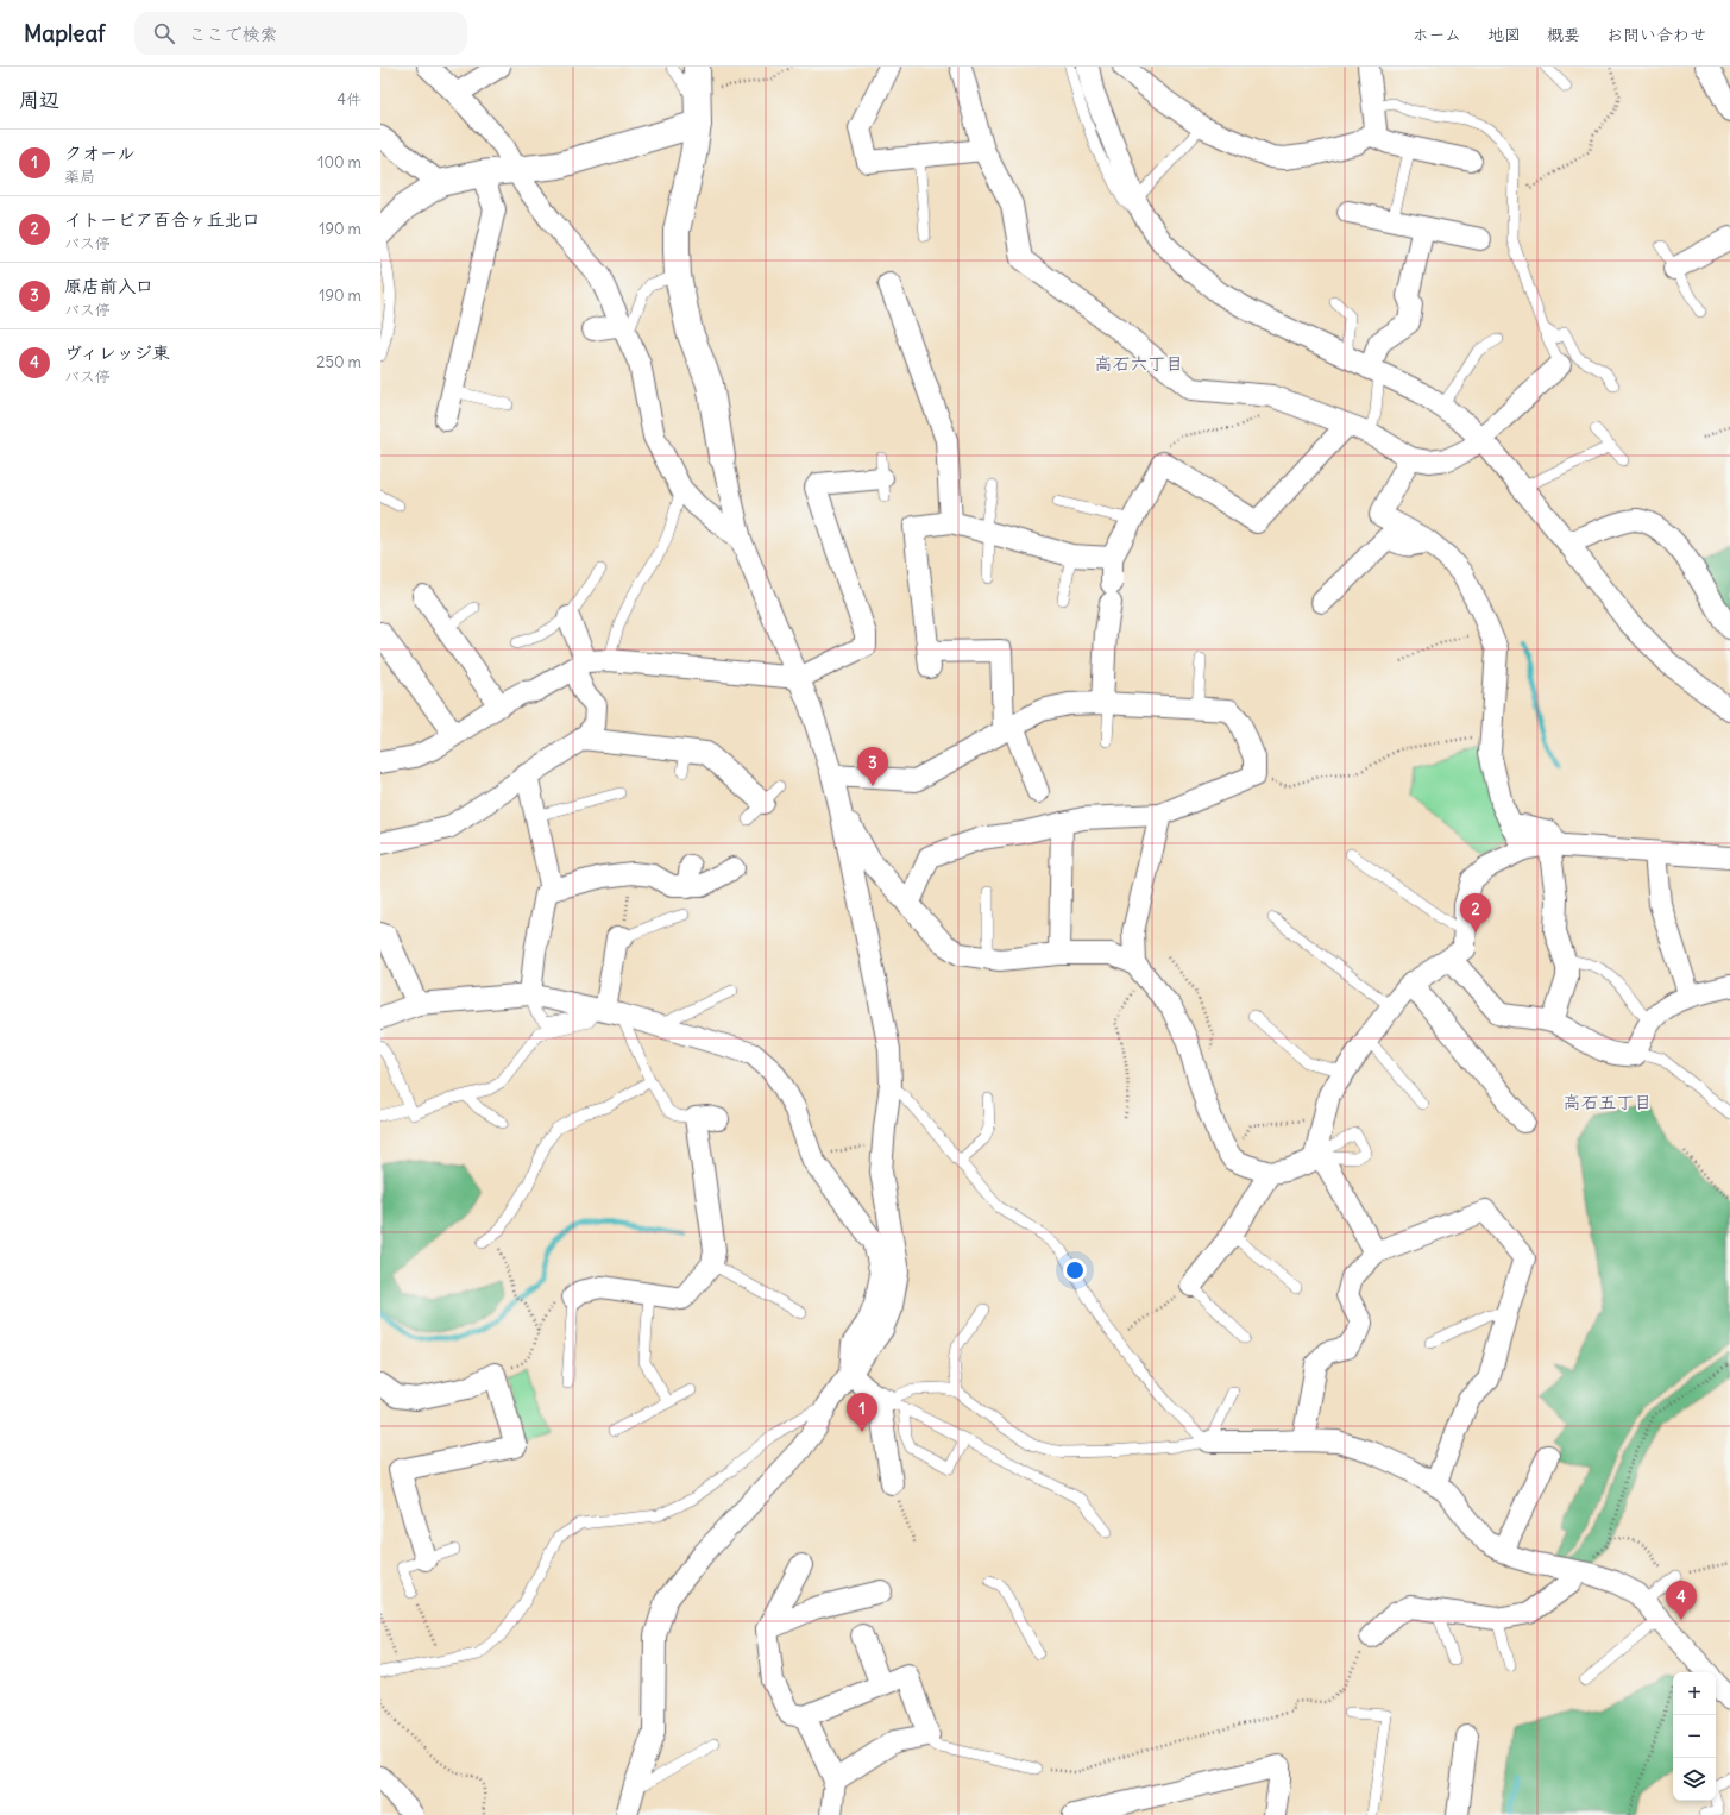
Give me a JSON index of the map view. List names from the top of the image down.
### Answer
{
  "districts": ["高石六丁目", "高石五丁目"],
  "page": {
    "header": "Mapleaf",
    "search": "ここで検索",
    "nav": [
      "ホーム",
      "地図",
      "概要",
      "お問い合わせ"
    ],
    "heading": ["周辺", "4件"],
    "list": [
      {
        "mark": "1",
        "name": "クオール",
        "note": "薬局",
        "value": "100 m"
      },
      {
        "mark": "2",
        "name": "イトーピア百合ヶ丘北口",
        "note": "バス停",
        "value": "190 m"
      },
      {
        "mark": "3",
        "name": "原店前入口",
        "note": "バス停",
        "value": "190 m"
      },
      {
        "mark": "4",
        "name": "ヴィレッジ東",
        "note": "バス停",
        "value": "250 m"
      }
    ],
    "pins": [
      "3",
      "2",
      "1",
      "4"
    ],
    "map_buttons": ["+", "−"]
  }
}
